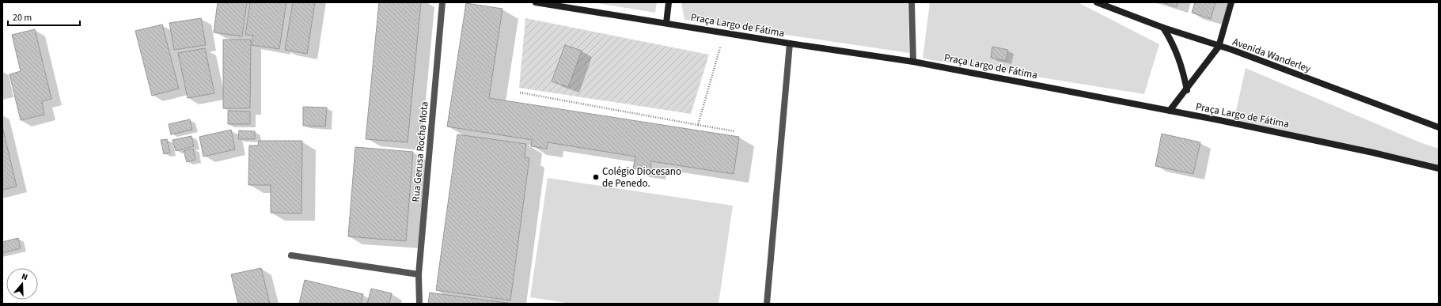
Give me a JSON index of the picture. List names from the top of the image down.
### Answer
{
  "streets": {
    "main road": ["Praça Largo de Fátima", "Avenida Wanderley"],
    "street": ["Rua Gerusa Rocha Mota"]
  },
  "places": ["Colégio Diocesano de Penedo."],
  "scale_bar": "20 m",
  "north": "top"
}
